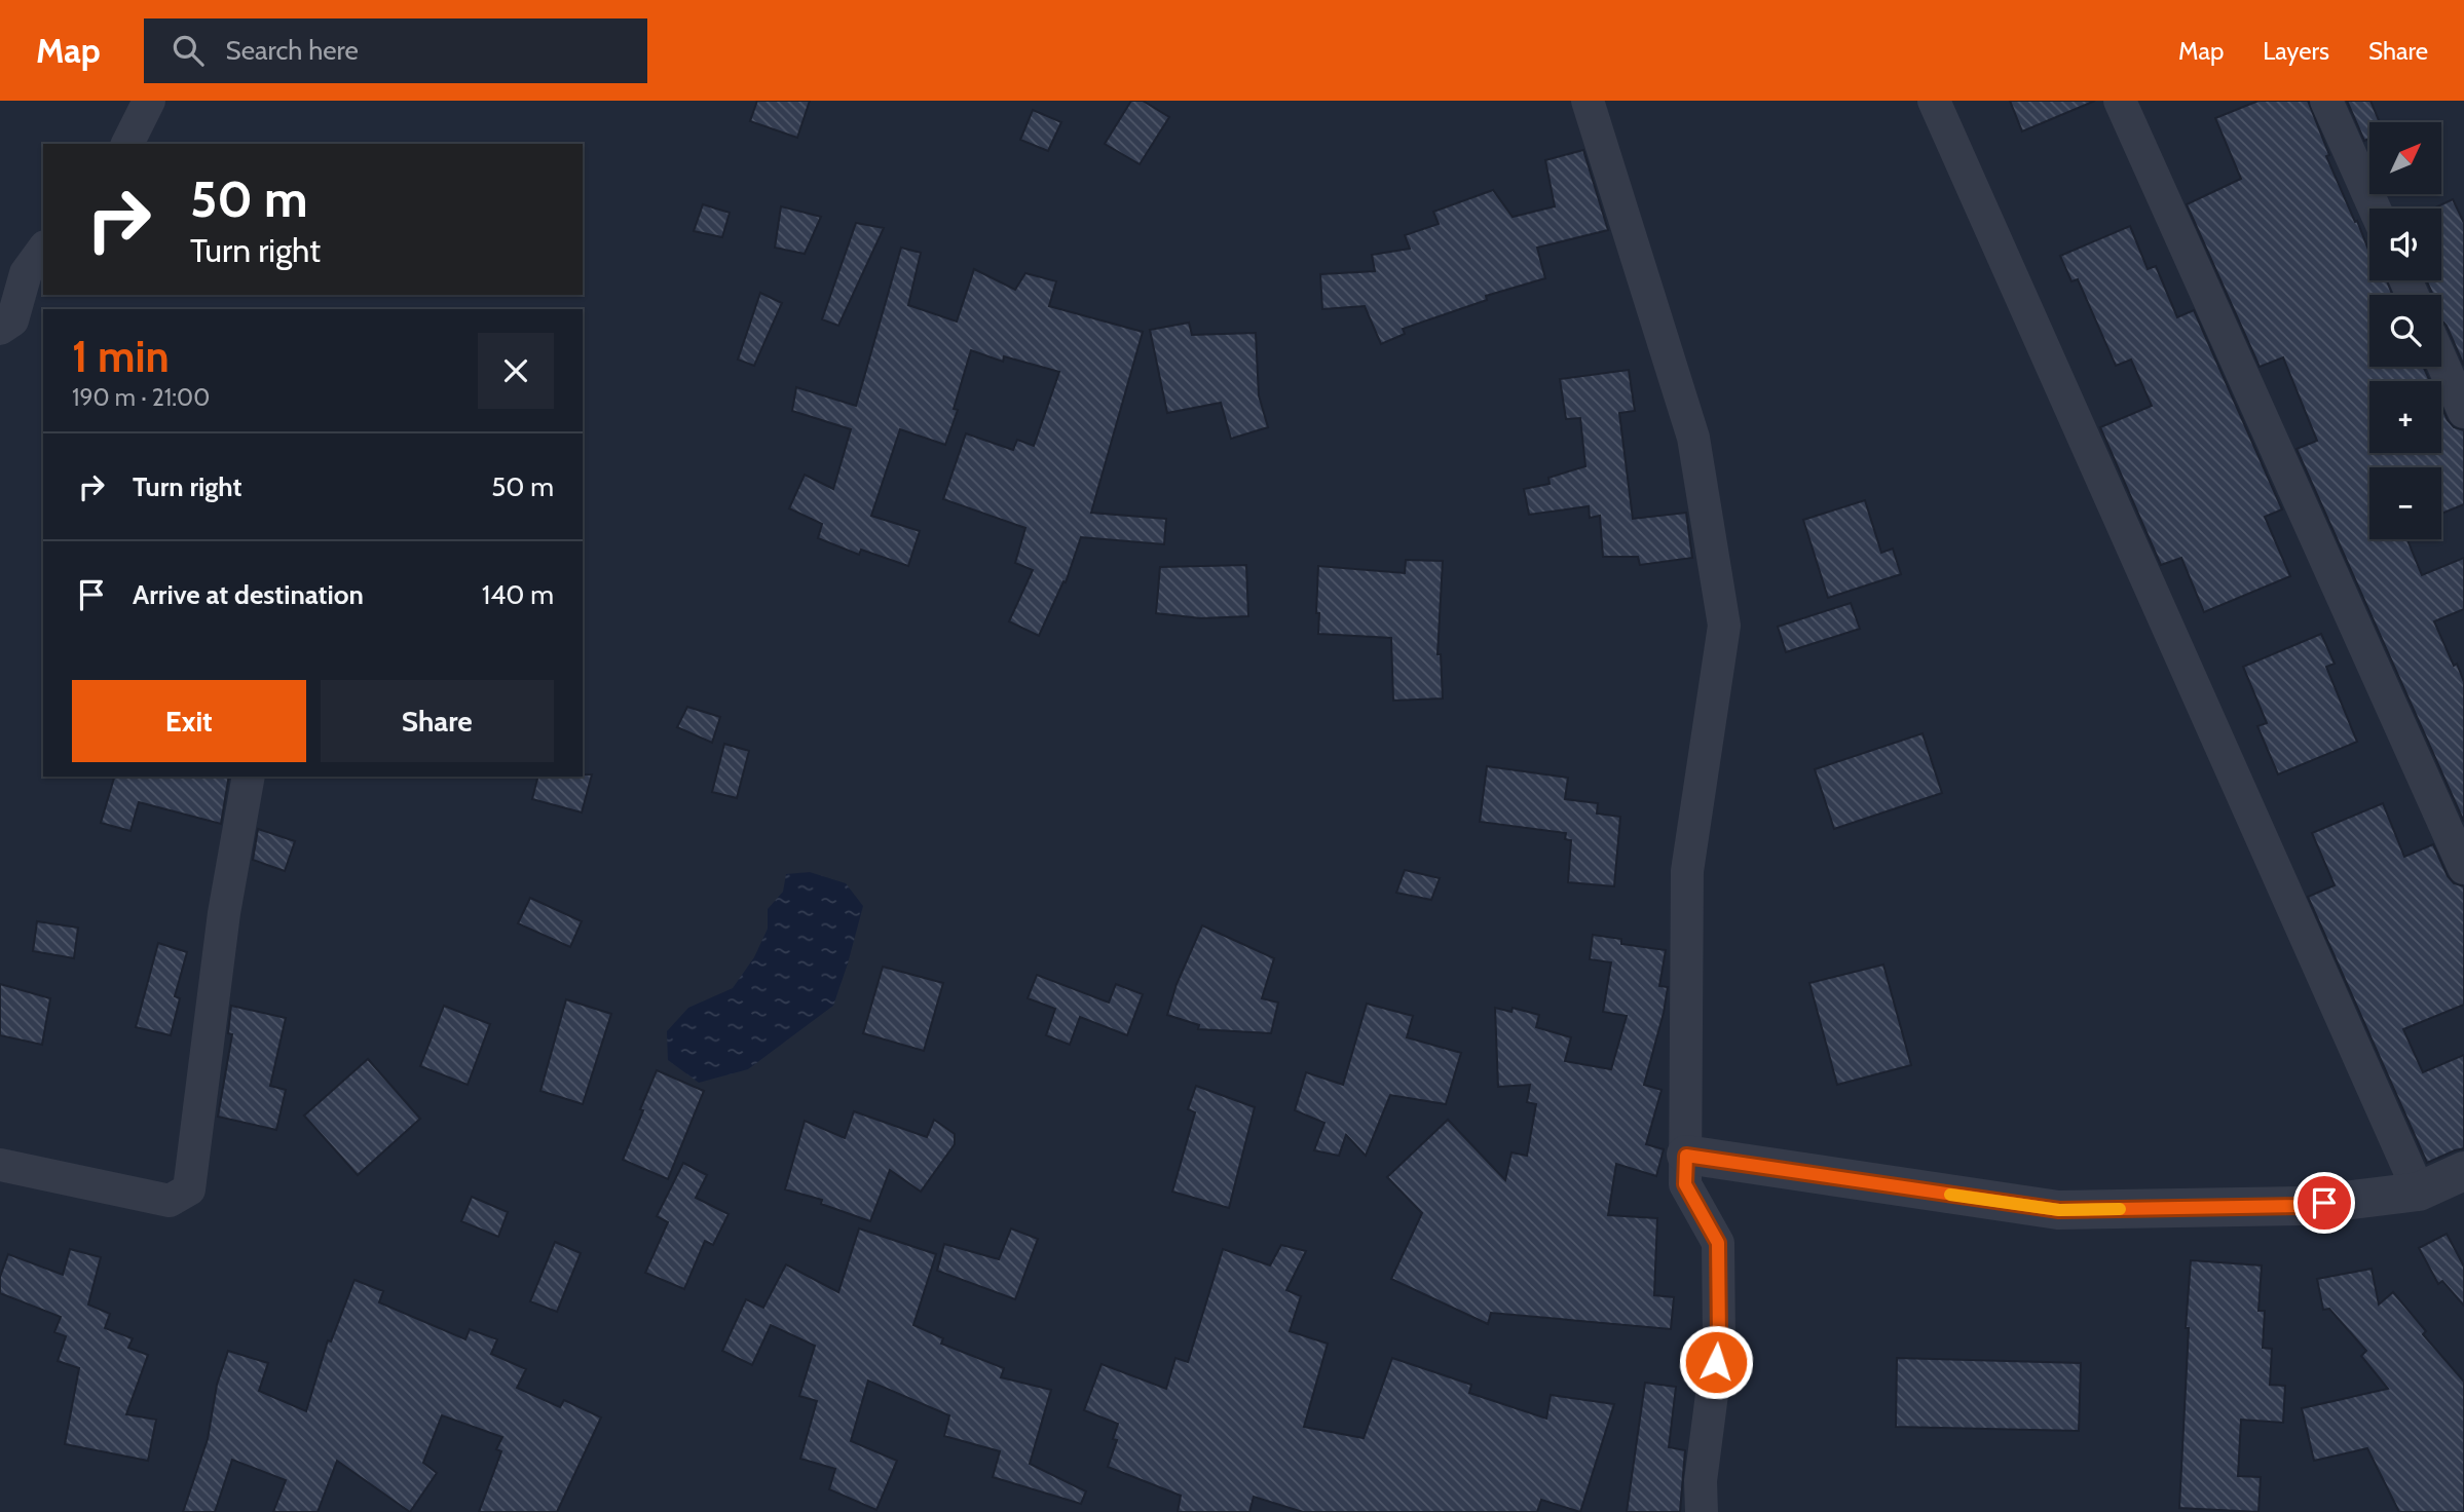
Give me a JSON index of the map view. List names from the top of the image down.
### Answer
{
  "north": "top right",
  "page": {
    "header": "Map",
    "search": "Search here",
    "nav": ["Map", "Layers", "Share"],
    "map_buttons": ["+", "−"],
    "turn": ["50 m", "Turn right"],
    "heading": ["1 min", "190 m · 21:00"],
    "list": [
      {
        "name": "Turn right",
        "value": "50 m"
      },
      {
        "name": "Arrive at destination",
        "value": "140 m"
      }
    ],
    "buttons": ["Exit", "Share"]
  }
}
